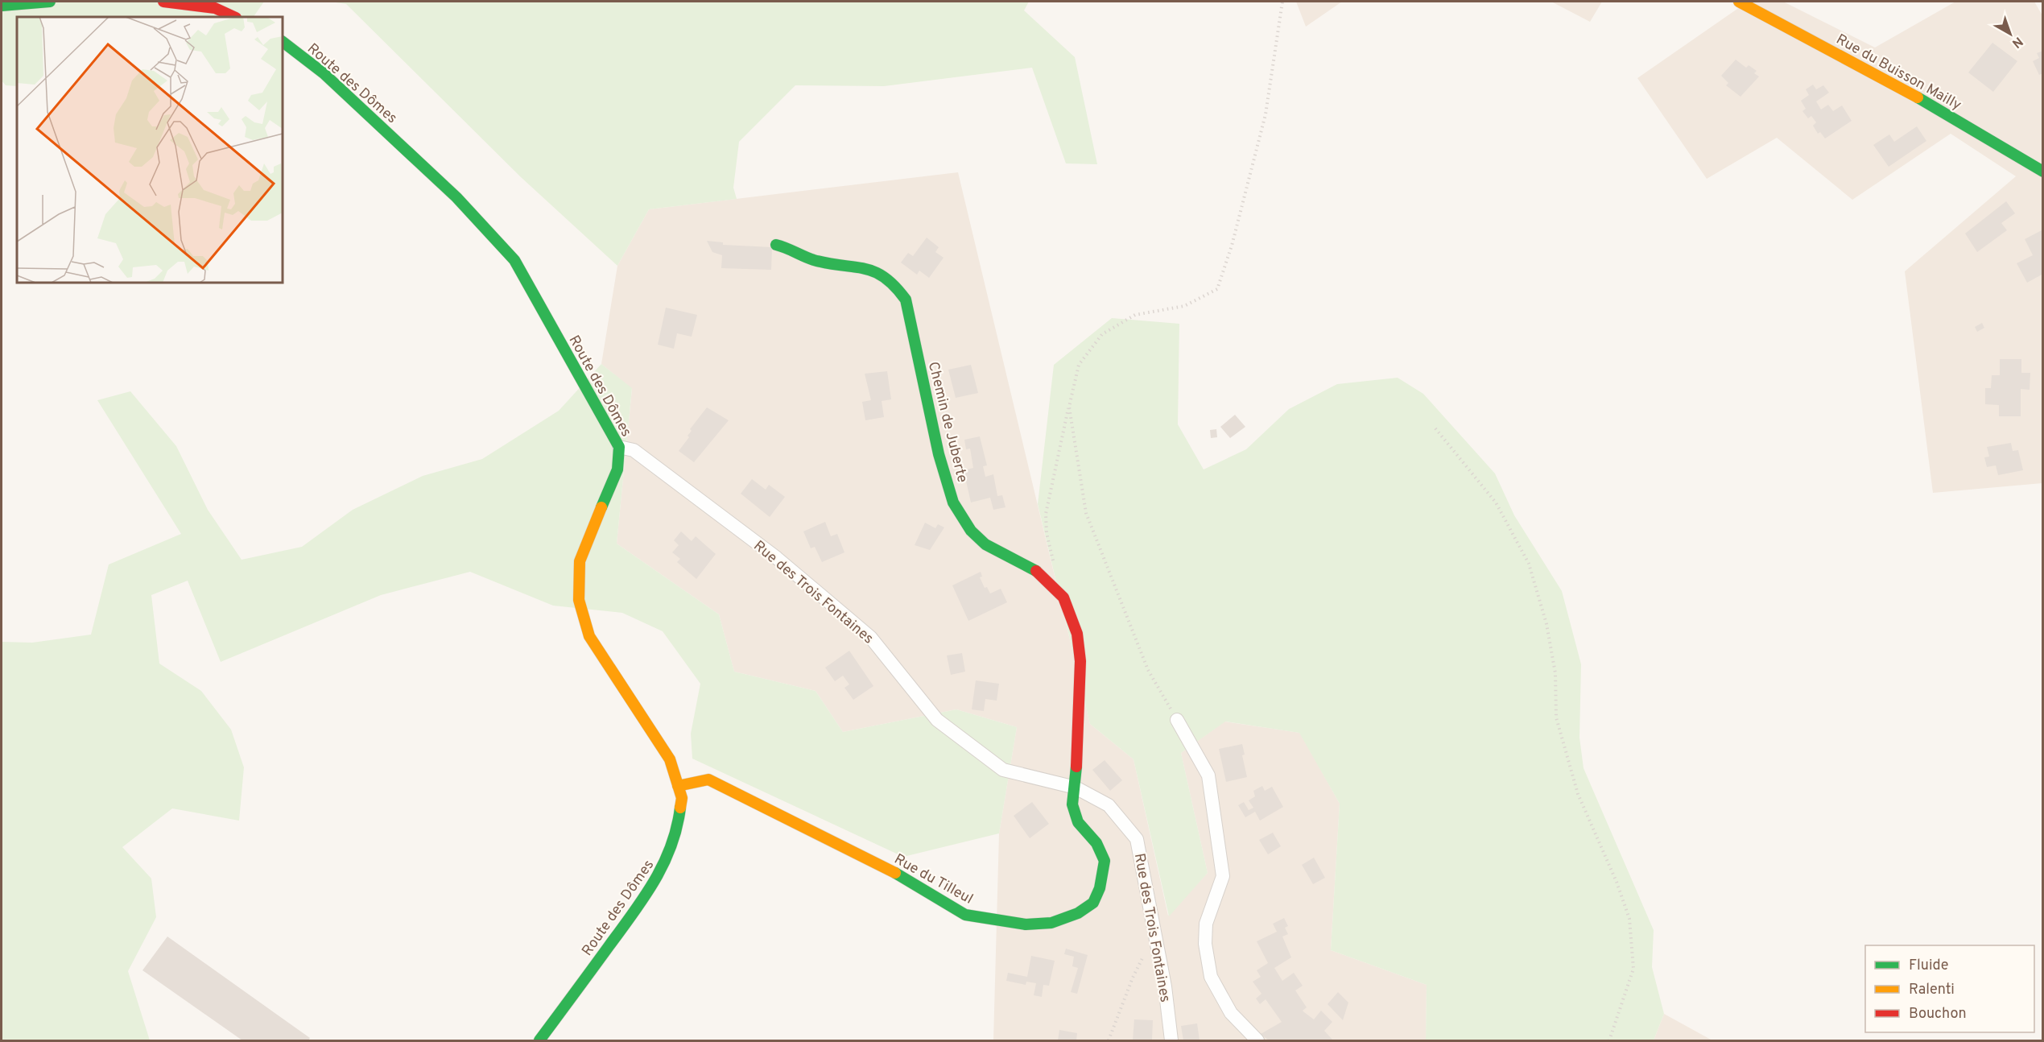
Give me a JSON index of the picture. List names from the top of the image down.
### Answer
{
  "streets": {
    "street": [
      "Rue du Buisson Mailly",
      "Route des Dômes",
      "Chemin de Juberte",
      "Rue des Trois Fontaines",
      "Rue du Tilleul"
    ]
  },
  "crossings": [
    ["Route des Dômes", "Rue des Trois Fontaines"],
    ["Route des Dômes", "Rue du Tilleul"],
    ["Chemin de Juberte", "Rue des Trois Fontaines"],
    ["Chemin de Juberte", "Rue du Tilleul"],
    ["Rue des Trois Fontaines", "Rue du Tilleul"]
  ],
  "legend": ["Fluide", "Ralenti", "Bouchon"],
  "north": "bottom right"
}
